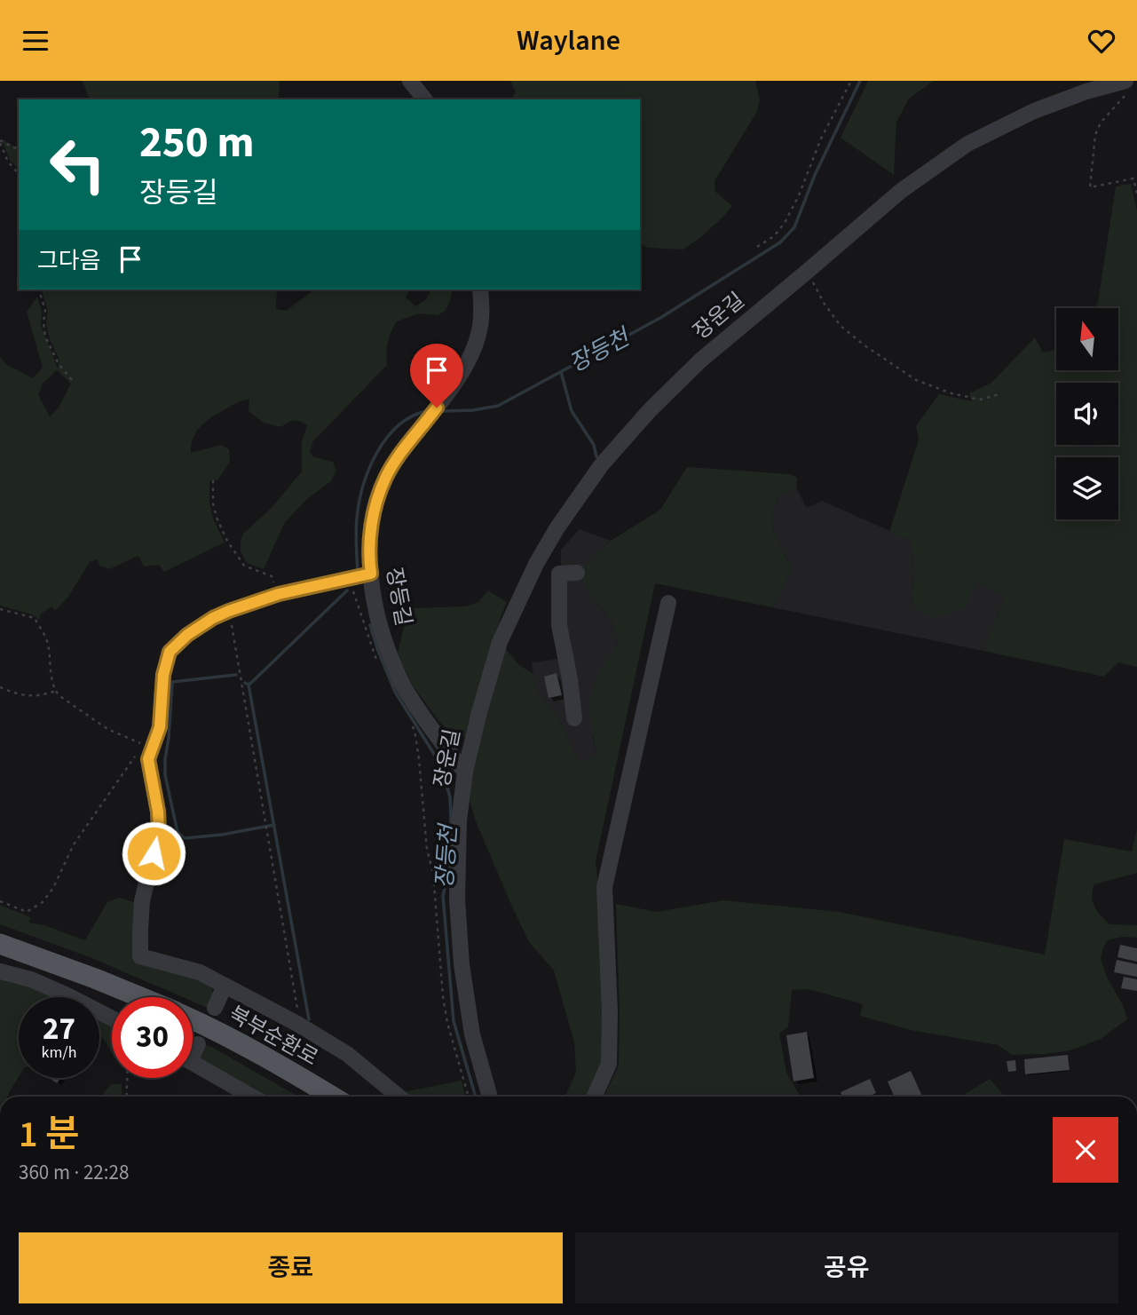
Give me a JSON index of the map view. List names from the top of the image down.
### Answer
{
  "streets": {
    "main road": ["북부순환로"],
    "street": ["장운길", "장등길"]
  },
  "crossings": [
    ["장운길", "장등길"]
  ],
  "water": ["장등천"],
  "north": "top",
  "page": {
    "header": "Waylane",
    "turn": ["250 m", "장등길"],
    "then": "그다음",
    "speed": "27 km/h",
    "limit": "30",
    "heading": ["1 분", "360 m · 22:28"],
    "buttons": ["종료", "공유"]
  }
}
